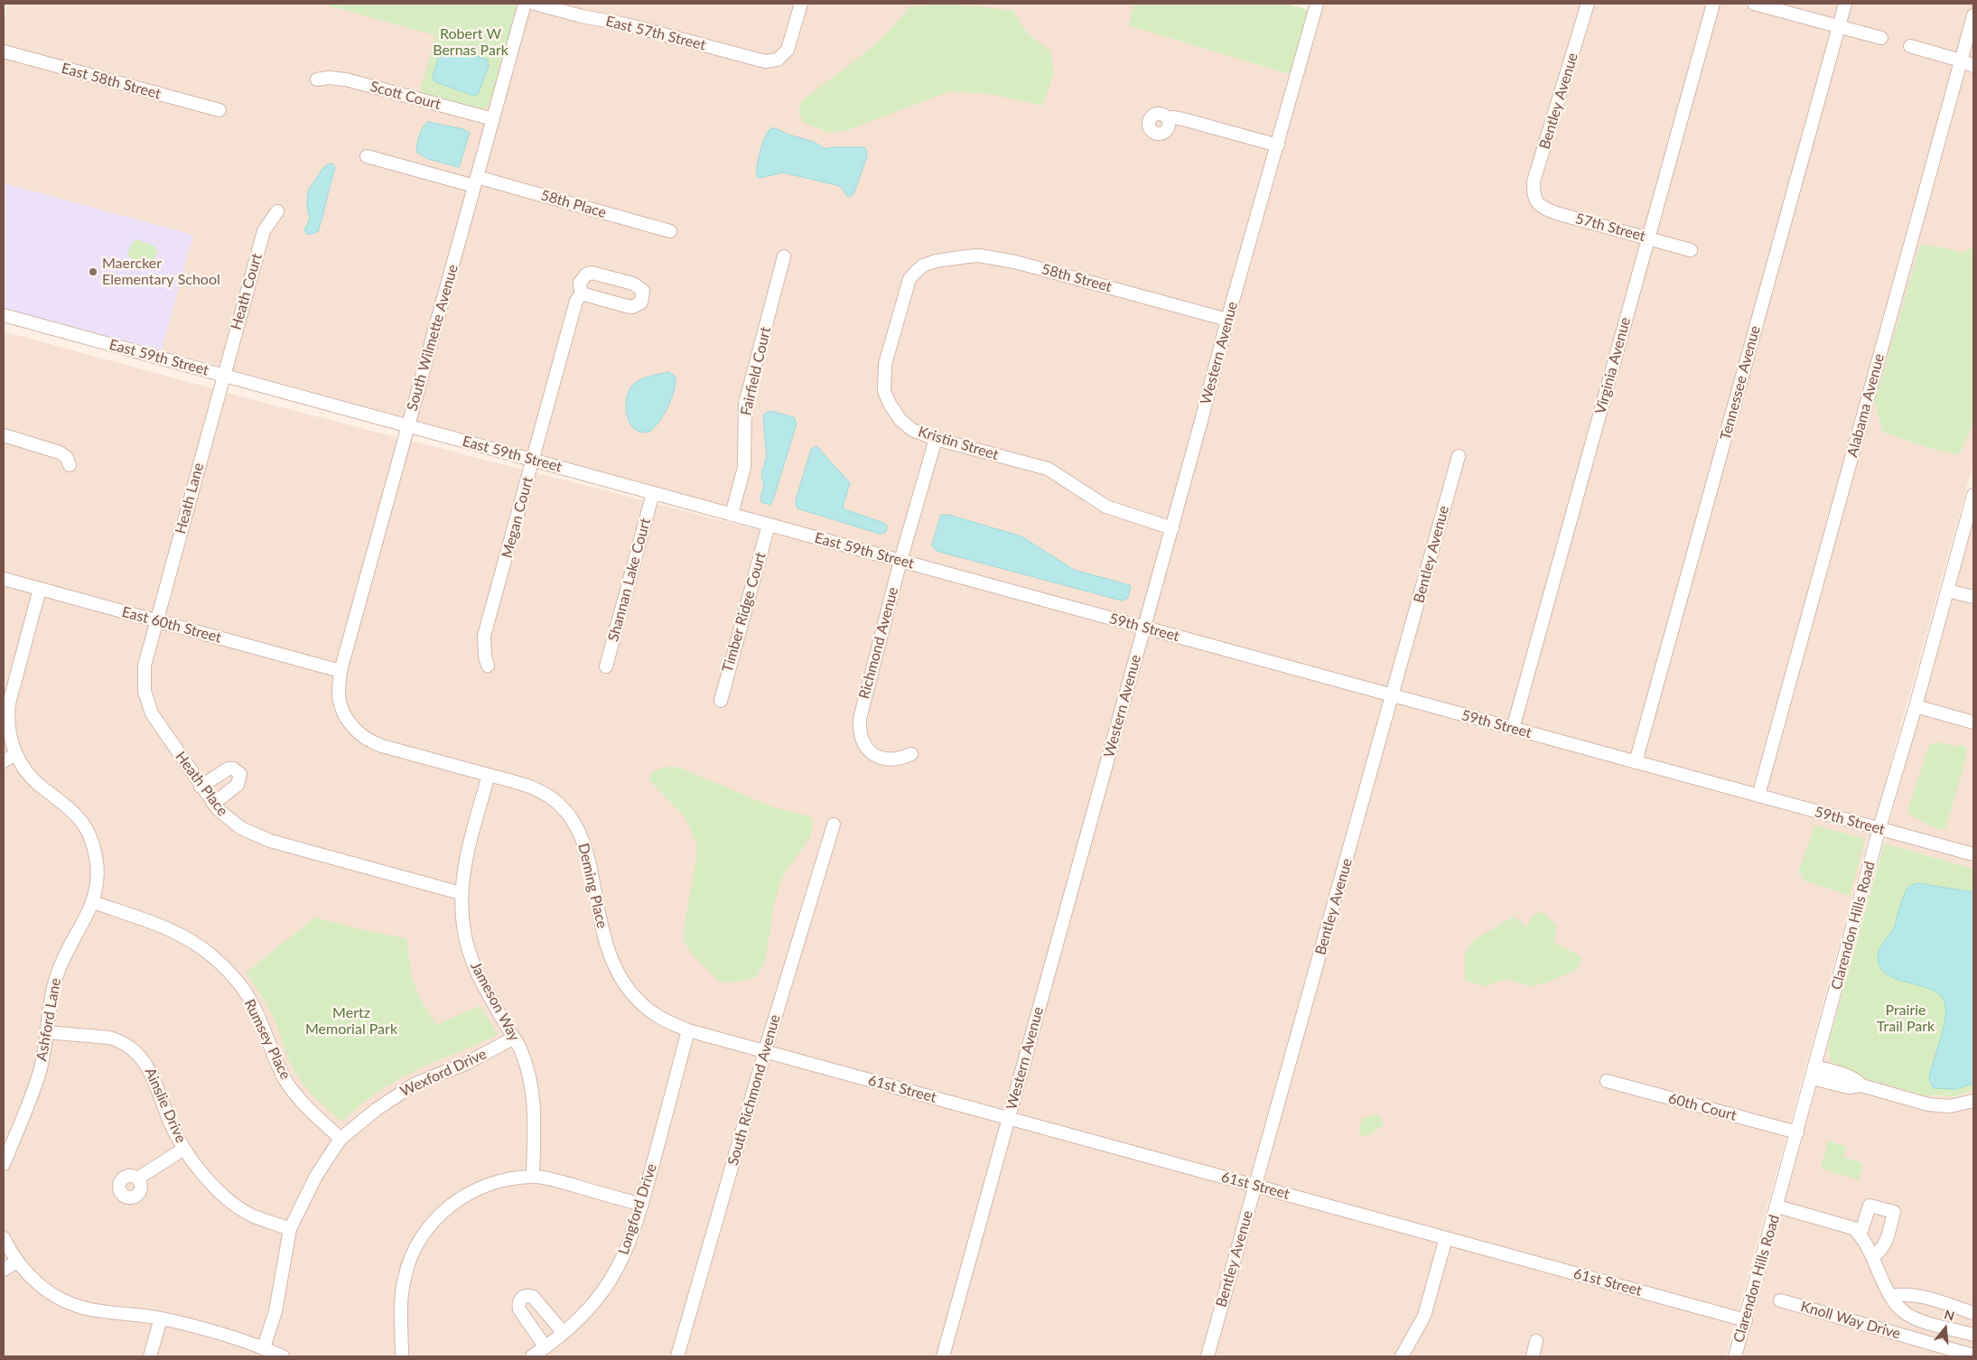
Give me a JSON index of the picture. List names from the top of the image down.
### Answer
{
  "streets": {
    "street": [
      "East 57th Street",
      "East 58th Street",
      "Scott Court",
      "Bentley Avenue",
      "58th Place",
      "57th Street",
      "58th Street",
      "Heath Court",
      "South Wilmette Avenue",
      "Western Avenue",
      "East 59th Street",
      "Virginia Avenue",
      "Fairfield Court",
      "Tennessee Avenue",
      "Alabama Avenue",
      "Kristin Street",
      "Heath Lane",
      "Megan Court",
      "Shannan Lake Court",
      "Timber Ridge Court",
      "East 60th Street",
      "59th Street",
      "Richmond Avenue",
      "Heath Place",
      "Deming Place",
      "Clarendon Hills Road",
      "Jameson Way",
      "Ashford Lane",
      "Rumsey Place",
      "Wexford Drive",
      "61st Street",
      "South Richmond Avenue",
      "Ainslie Drive",
      "60th Court",
      "Longford Drive",
      "Knoll Way Drive"
    ]
  },
  "crossings": [
    ["Scott Court", "South Wilmette Avenue"],
    ["Bentley Avenue", "57th Street"],
    ["Bentley Avenue", "59th Street"],
    ["Bentley Avenue", "61st Street"],
    ["58th Place", "South Wilmette Avenue"],
    ["57th Street", "Virginia Avenue"],
    ["58th Street", "Western Avenue"],
    ["58th Street", "Kristin Street"],
    ["Heath Court", "East 59th Street"],
    ["Heath Court", "Heath Lane"],
    ["South Wilmette Avenue", "East 59th Street"],
    ["South Wilmette Avenue", "East 60th Street"],
    ["South Wilmette Avenue", "Deming Place"],
    ["Western Avenue", "Kristin Street"],
    ["Western Avenue", "59th Street"],
    ["Western Avenue", "61st Street"],
    ["East 59th Street", "Fairfield Court"],
    ["East 59th Street", "Heath Lane"],
    ["East 59th Street", "Megan Court"],
    ["East 59th Street", "Shannan Lake Court"],
    ["East 59th Street", "Timber Ridge Court"],
    ["East 59th Street", "59th Street"],
    ["East 59th Street", "Richmond Avenue"],
    ["Virginia Avenue", "59th Street"],
    ["Tennessee Avenue", "59th Street"],
    ["Alabama Avenue", "59th Street"],
    ["Kristin Street", "Richmond Avenue"],
    ["Heath Lane", "East 60th Street"],
    ["Heath Lane", "Heath Place"],
    ["East 60th Street", "Heath Place"],
    ["East 60th Street", "Deming Place"],
    ["East 60th Street", "Ashford Lane"],
    ["59th Street", "Clarendon Hills Road"],
    ["Heath Place", "Jameson Way"],
    ["Deming Place", "Jameson Way"],
    ["Deming Place", "61st Street"],
    ["Deming Place", "South Richmond Avenue"],
    ["Deming Place", "Longford Drive"],
    ["Clarendon Hills Road", "61st Street"],
    ["Clarendon Hills Road", "60th Court"],
    ["Jameson Way", "Wexford Drive"],
    ["Ashford Lane", "Rumsey Place"],
    ["Ashford Lane", "Ainslie Drive"],
    ["Rumsey Place", "Wexford Drive"],
    ["Wexford Drive", "Ainslie Drive"],
    ["61st Street", "South Richmond Avenue"]
  ],
  "parks": ["Robert W Bernas Park", "Prairie Trail Park", "Mertz Memorial Park"],
  "places": ["Maercker Elementary School"],
  "north": "top"
}
